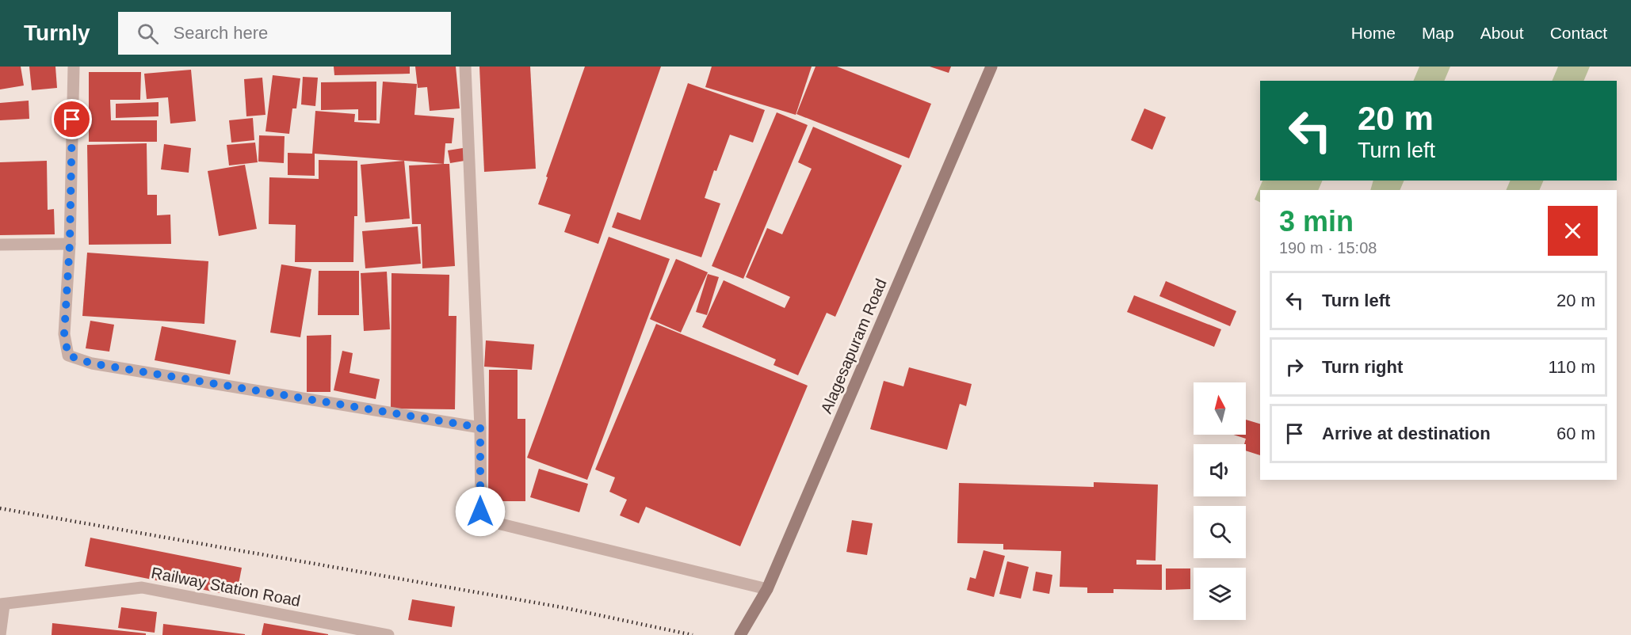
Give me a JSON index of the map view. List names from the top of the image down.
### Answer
{
  "streets": {
    "main road": ["Alagesapuram Road"],
    "street": ["Railway Station Road"]
  },
  "north": "top",
  "page": {
    "header": "Turnly",
    "search": "Search here",
    "nav": [
      "Home",
      "Map",
      "About",
      "Contact"
    ],
    "turn": ["20 m", "Turn left"],
    "heading": ["3 min", "190 m · 15:08"],
    "list": [
      {
        "name": "Turn left",
        "value": "20 m"
      },
      {
        "name": "Turn right",
        "value": "110 m"
      },
      {
        "name": "Arrive at destination",
        "value": "60 m"
      }
    ]
  }
}
